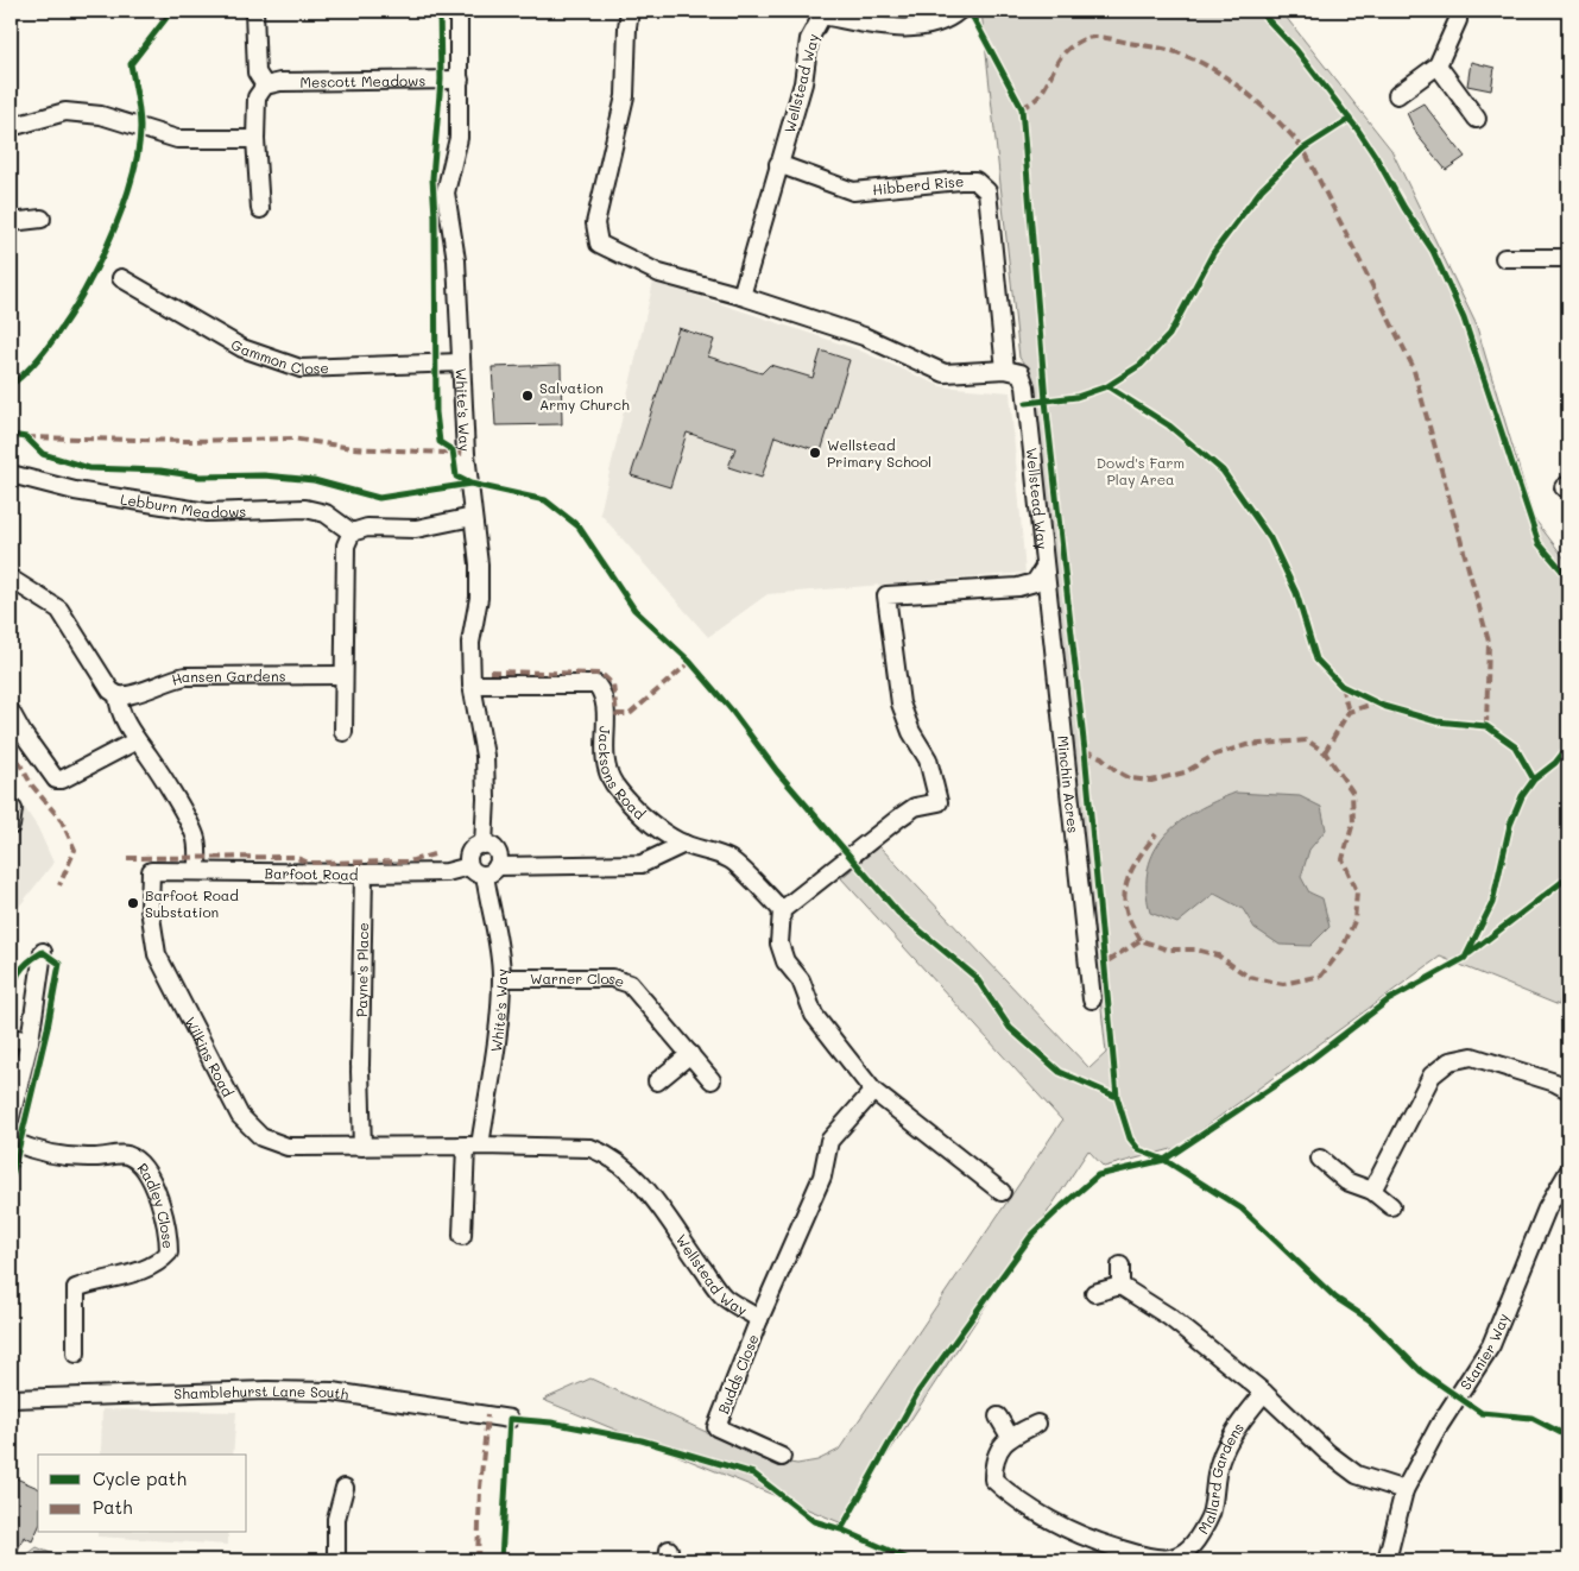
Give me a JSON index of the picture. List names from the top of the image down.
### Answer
{
  "streets": {
    "street": [
      "Mescott Meadows",
      "Wellstead Way",
      "Hibberd Rise",
      "Gammon Close",
      "White's Way",
      "Lebburn Meadows",
      "Hansen Gardens",
      "Jacksons Road",
      "Minchin Acres",
      "Barfoot Road",
      "Payne's Place",
      "Warner Close",
      "Wilkins Road",
      "Radley Close",
      "Stanier Way",
      "Budds Close",
      "Shamblehurst Lane South",
      "Mallard Gardens"
    ]
  },
  "crossings": [
    ["Mescott Meadows", "White's Way"],
    ["Wellstead Way", "Hibberd Rise"],
    ["Wellstead Way", "White's Way"],
    ["Wellstead Way", "Jacksons Road"],
    ["Wellstead Way", "Minchin Acres"],
    ["Wellstead Way", "Wilkins Road"],
    ["Wellstead Way", "Budds Close"],
    ["Gammon Close", "White's Way"],
    ["White's Way", "Jacksons Road"],
    ["White's Way", "Barfoot Road"],
    ["White's Way", "Warner Close"],
    ["White's Way", "Wilkins Road"],
    ["Jacksons Road", "Barfoot Road"],
    ["Barfoot Road", "Payne's Place"],
    ["Barfoot Road", "Wilkins Road"],
    ["Payne's Place", "Wilkins Road"]
  ],
  "parks": ["Dowd's Farm Play Area"],
  "places": ["Salvation Army Church", "Wellstead Primary School", "Barfoot Road Substation"],
  "legend": ["Cycle path", "Path"]
}
